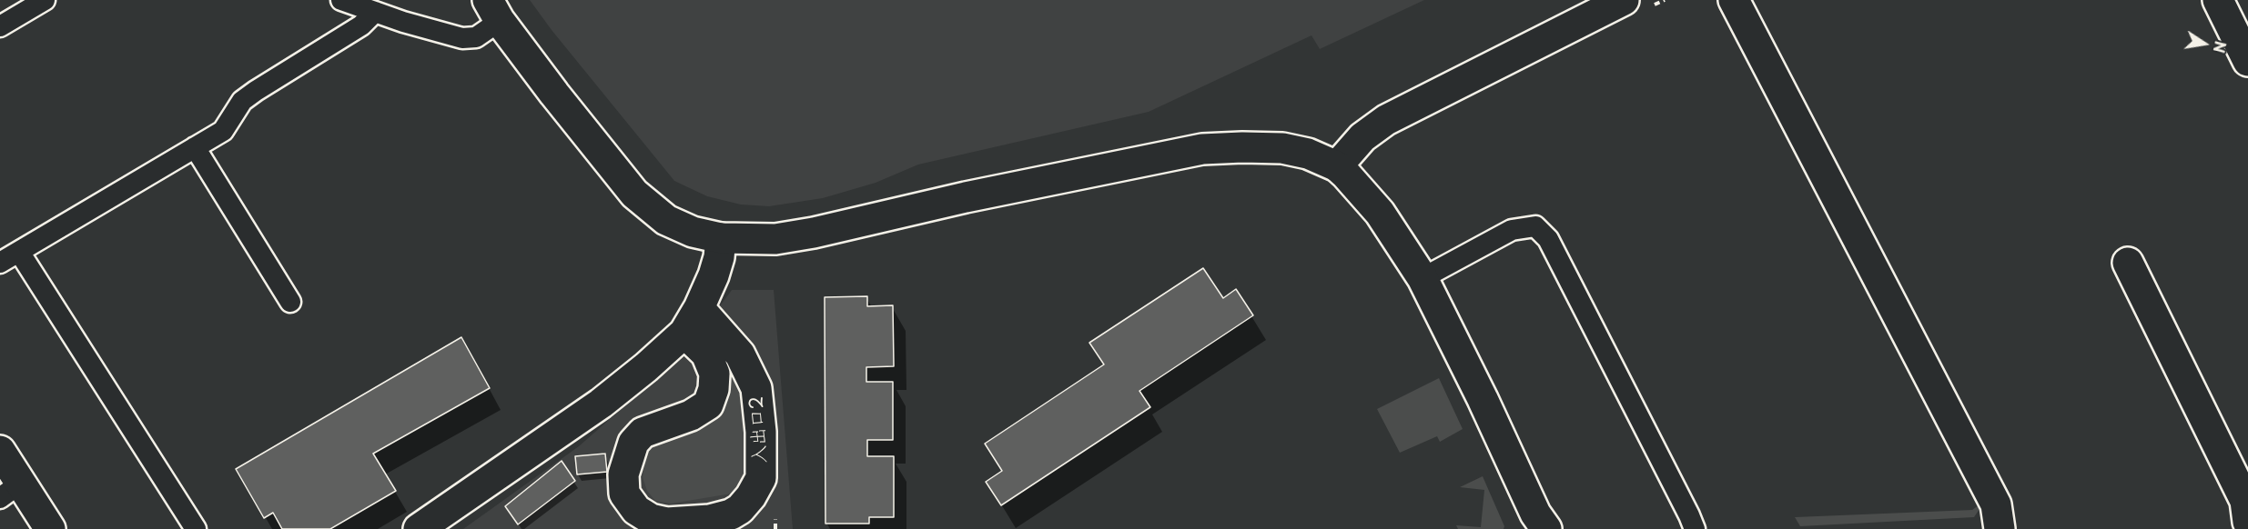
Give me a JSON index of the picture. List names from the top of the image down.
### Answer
{
  "streets": {
    "street": ["入出口2"]
  },
  "north": "right"
}
